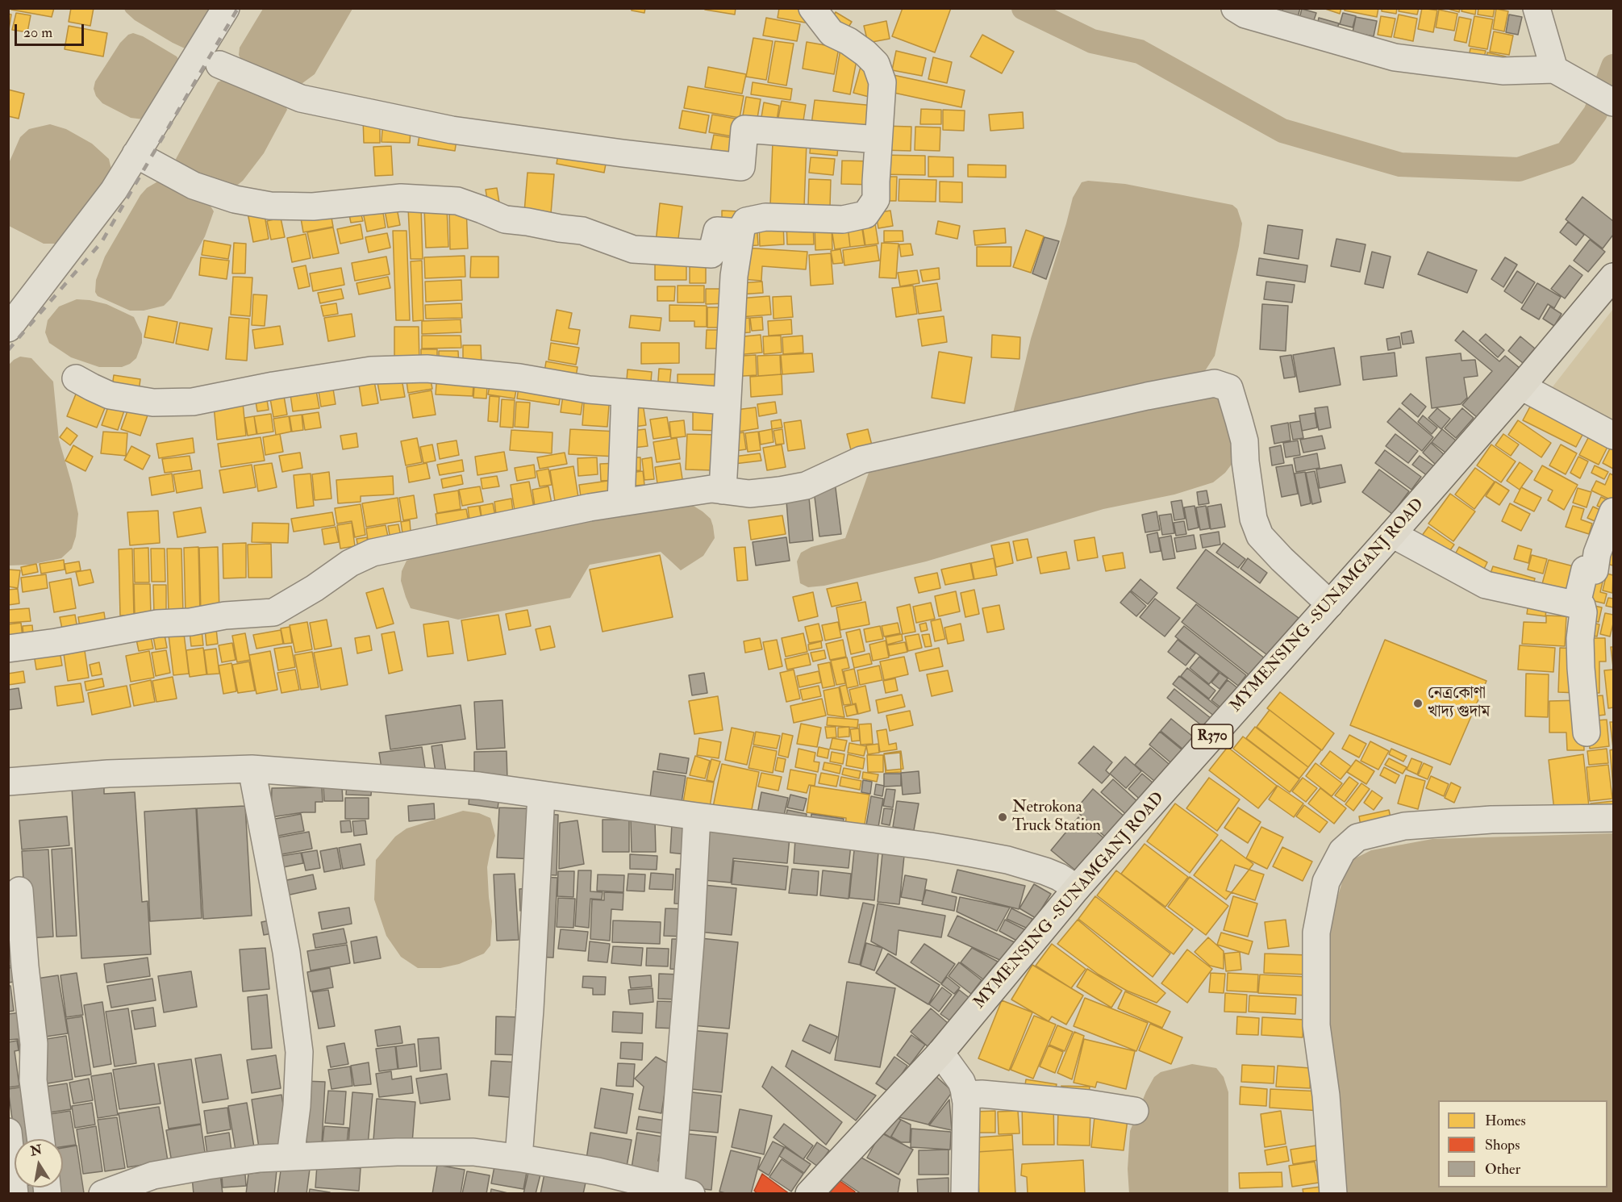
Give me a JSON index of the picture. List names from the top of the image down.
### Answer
{
  "streets": {
    "main road": ["MYMENSING -SUNAMGANJ ROAD", "R370"]
  },
  "places": ["‌নেত্র‌কোণা খাদ্য গুদাম", "Netrokona Truck Station"],
  "legend": ["Homes", "Shops", "Other"],
  "scale_bar": "20 m",
  "north": "top"
}
